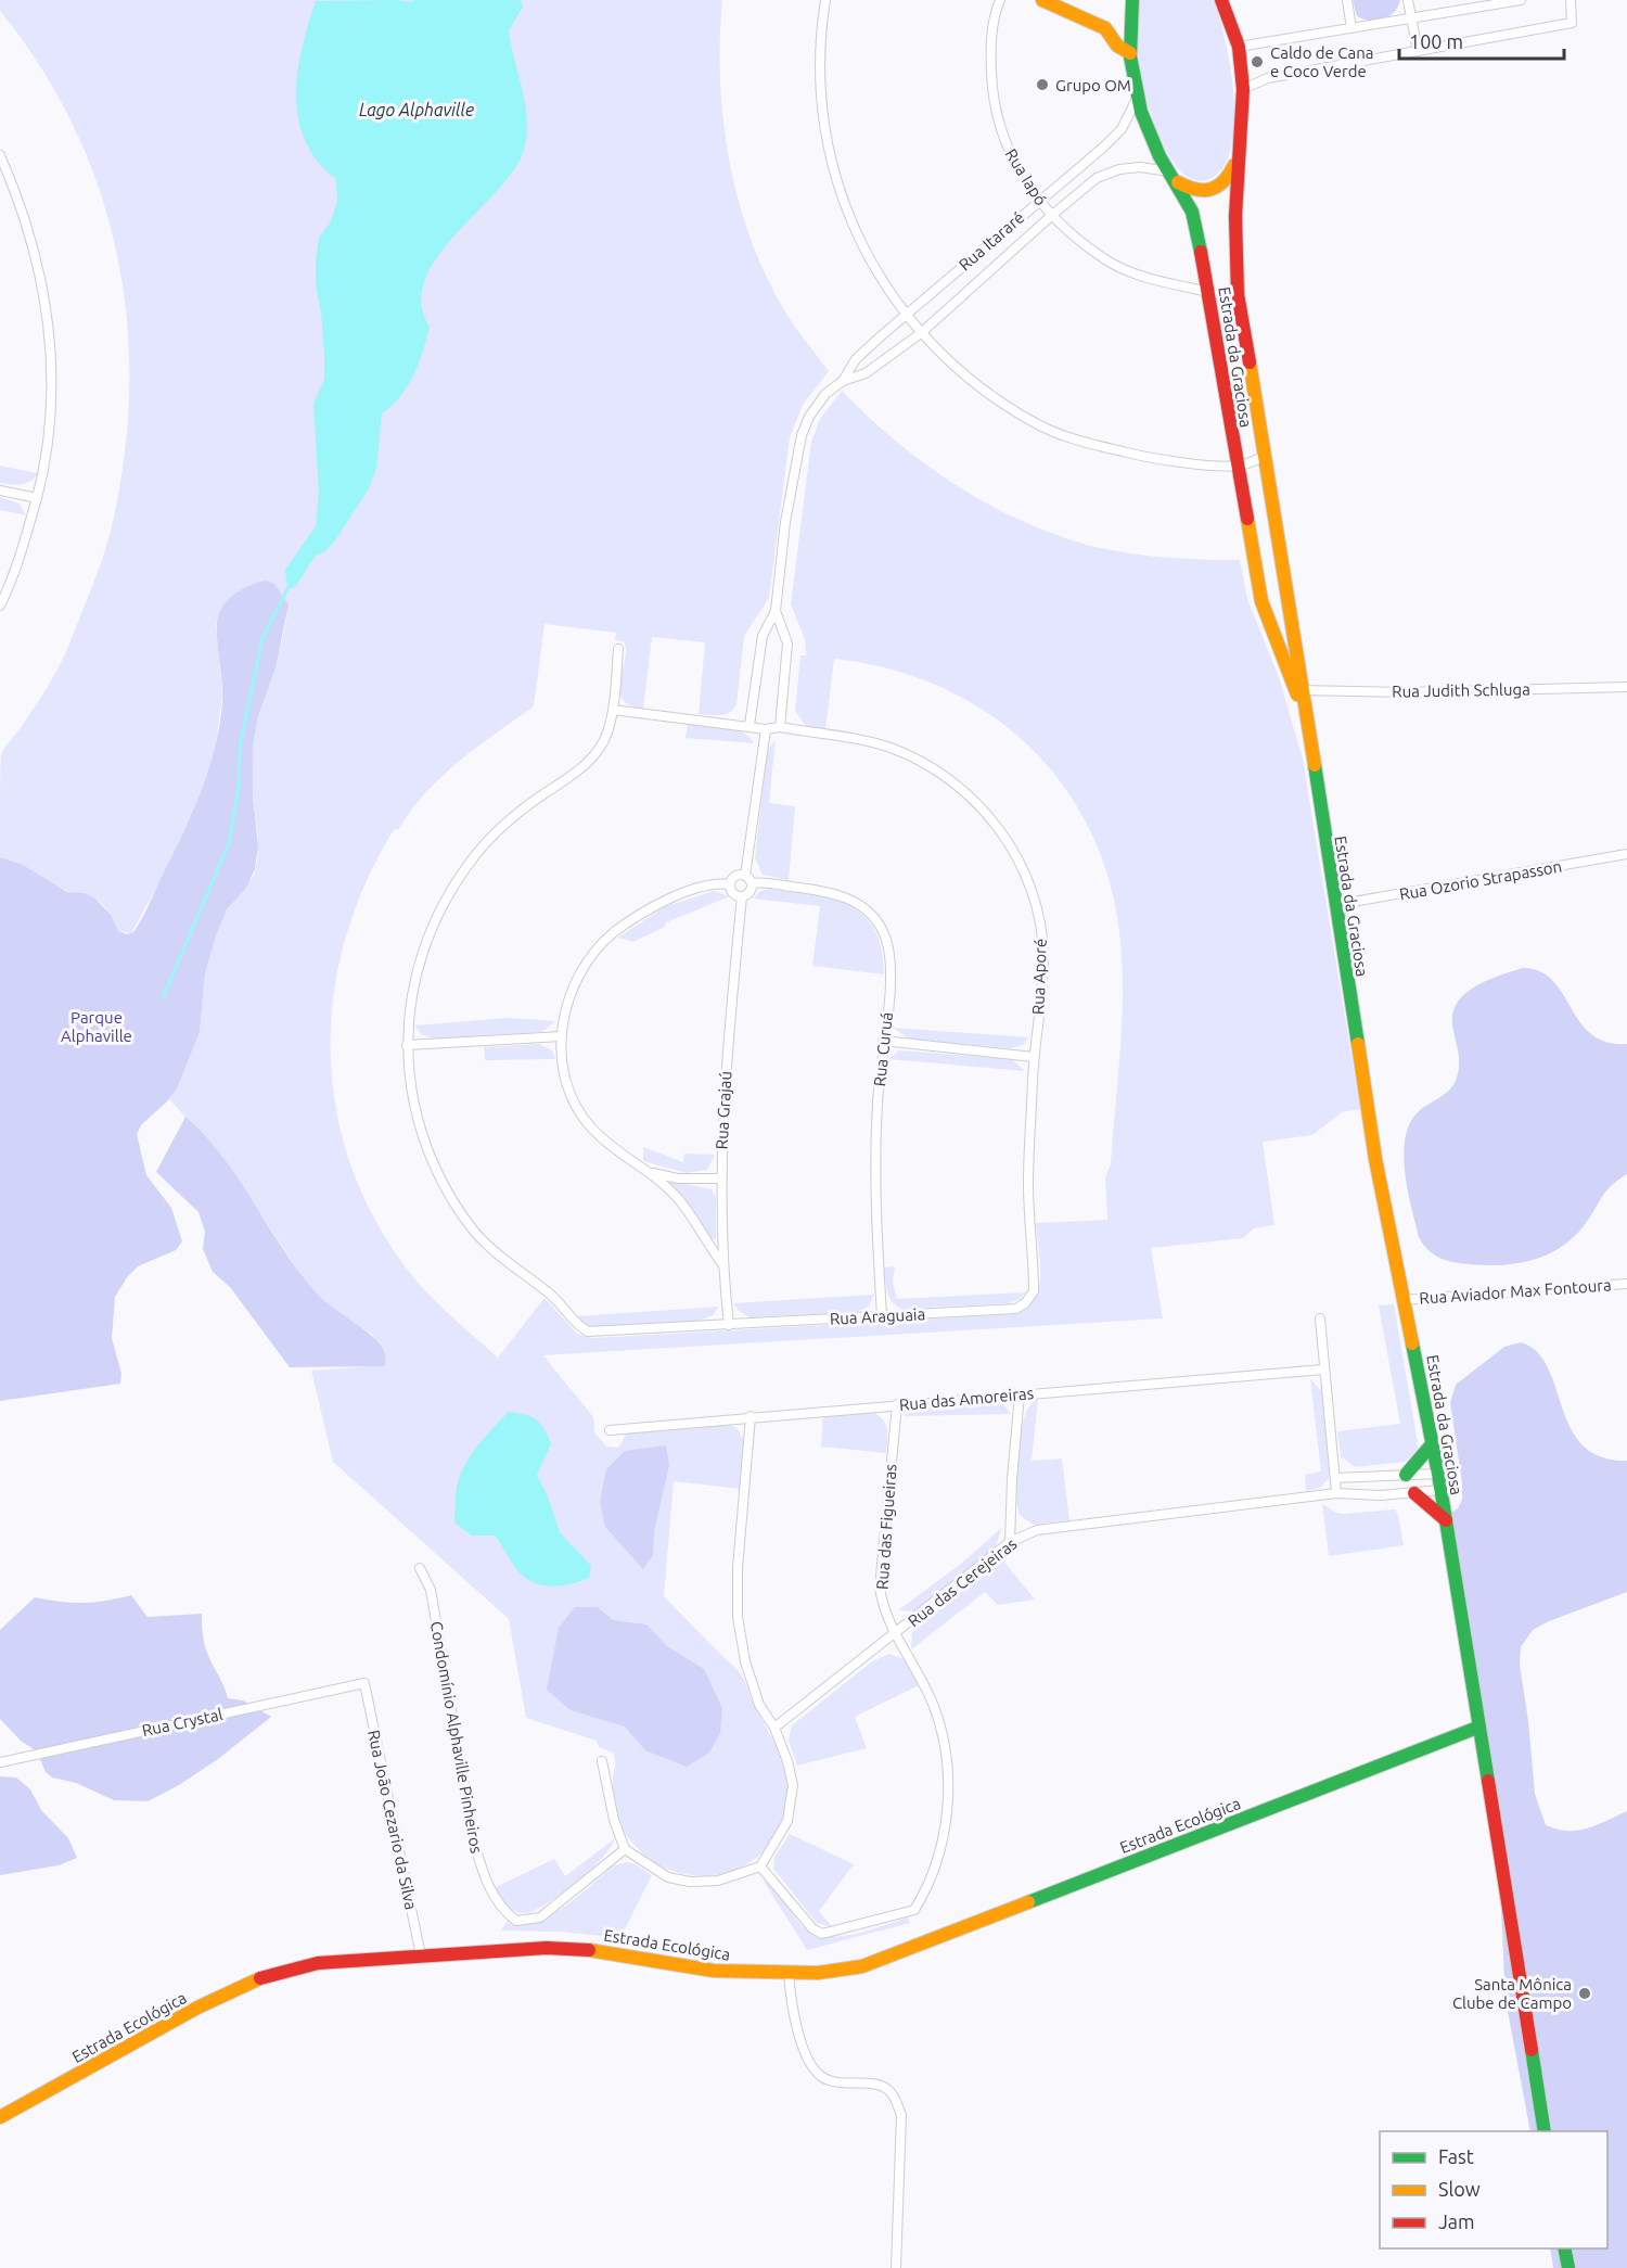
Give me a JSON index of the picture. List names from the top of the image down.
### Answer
{
  "streets": {
    "main road": ["Estrada da Graciosa", "Estrada Ecológica"],
    "street": [
      "Rua Iapó",
      "Rua Itararé",
      "Rua Judith Schluga",
      "Rua Ozorio Strapasson",
      "Rua Aporé",
      "Rua Curuá",
      "Rua Grajaú",
      "Rua Aviador Max Fontoura",
      "Rua Araguaia",
      "Rua das Amoreiras",
      "Rua das Figueiras",
      "Rua das Cerejeiras",
      "Rua Crystal",
      "Condomínio Alphaville Pinheiros",
      "Rua João Cezario da Silva"
    ]
  },
  "crossings": [
    ["Rua Iapó", "Rua Itararé"],
    ["Rua Iapó", "Estrada da Graciosa"],
    ["Rua Itararé", "Estrada da Graciosa"],
    ["Estrada da Graciosa", "Rua Judith Schluga"],
    ["Estrada da Graciosa", "Rua Ozorio Strapasson"],
    ["Estrada da Graciosa", "Rua Aviador Max Fontoura"],
    ["Estrada da Graciosa", "Estrada Ecológica"],
    ["Rua Aporé", "Rua Araguaia"],
    ["Rua Curuá", "Rua Grajaú"],
    ["Rua Curuá", "Rua Araguaia"],
    ["Rua Grajaú", "Rua Araguaia"],
    ["Rua das Amoreiras", "Rua das Figueiras"],
    ["Rua das Figueiras", "Rua das Cerejeiras"],
    ["Rua Crystal", "Rua João Cezario da Silva"],
    ["Rua João Cezario da Silva", "Estrada Ecológica"]
  ],
  "water": ["Lago Alphaville"],
  "parks": ["Parque Alphaville"],
  "places": ["Caldo de Cana e Coco Verde", "Grupo OM", "Santa Mônica Clube de Campo"],
  "legend": ["Fast", "Slow", "Jam"],
  "scale_bar": "100 m"
}
